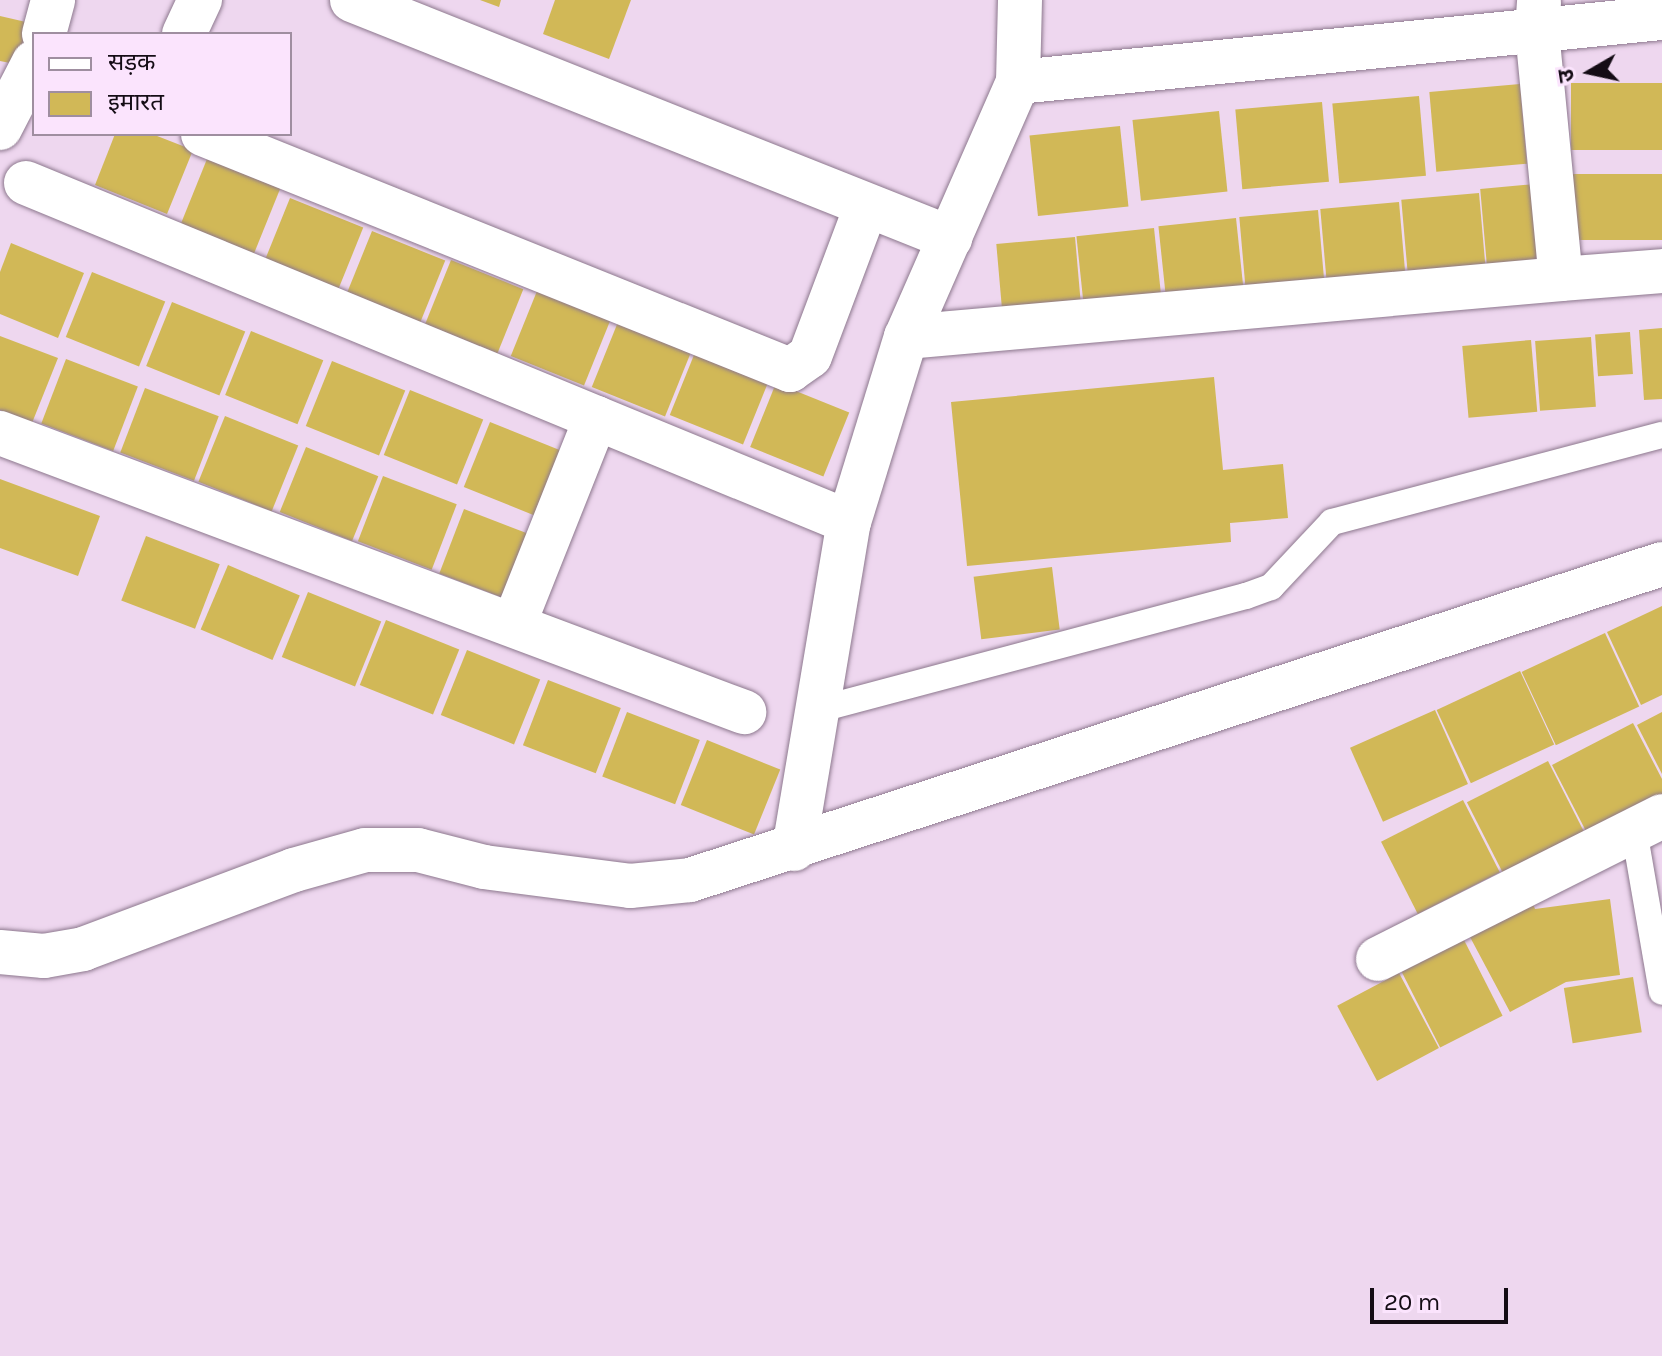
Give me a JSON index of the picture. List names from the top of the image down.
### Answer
{
  "legend": ["सड़क", "इमारत"],
  "scale_bar": "20 m",
  "north": "left"
}
